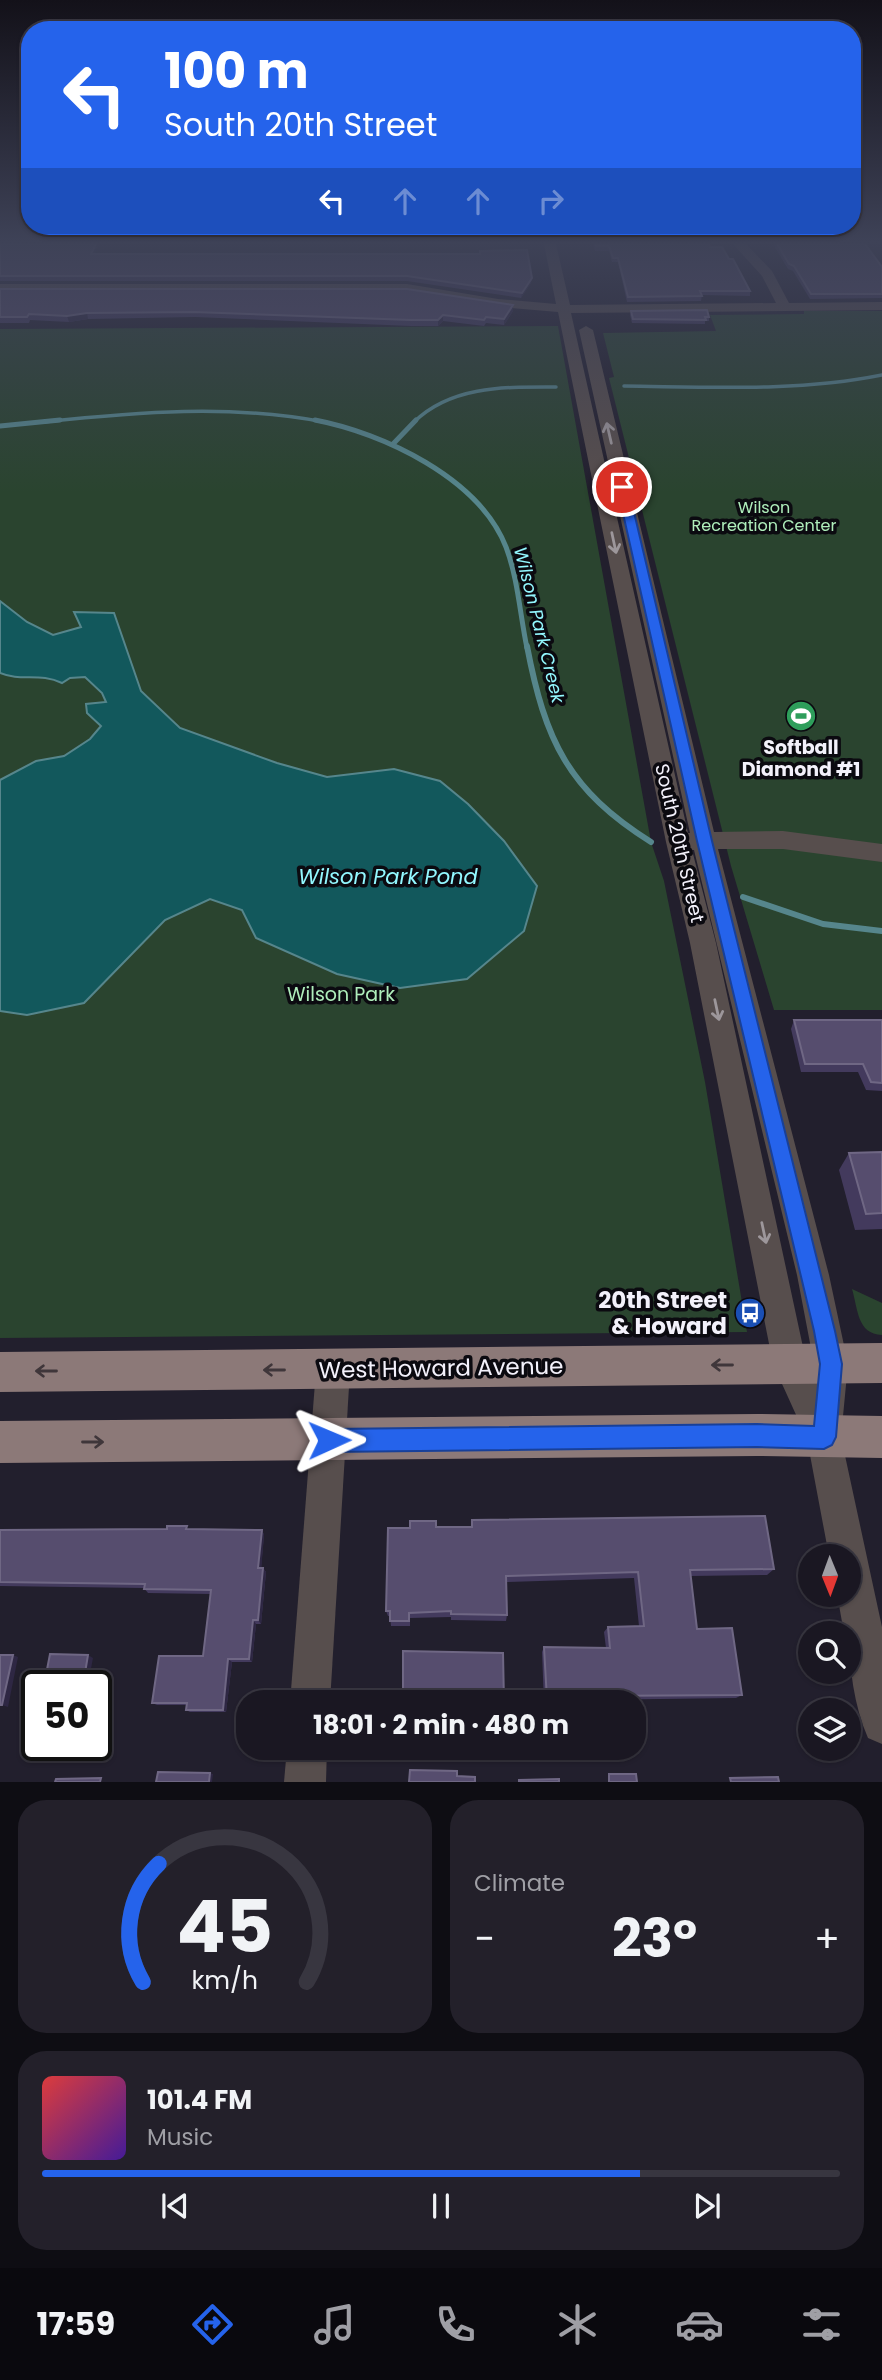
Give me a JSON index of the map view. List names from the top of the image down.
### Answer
{
  "streets": {
    "main road": ["West Howard Avenue"],
    "street": ["South 20th Street"]
  },
  "crossings": [
    ["South 20th Street", "West Howard Avenue"]
  ],
  "water": ["Wilson Park Creek", "Wilson Park Pond"],
  "parks": ["Wilson Recreation Center", "Wilson Park"],
  "places": {
    "sports": ["Softball Diamond #1"],
    "bus stop": ["20th Street & Howard"]
  },
  "north": "bottom",
  "page": {
    "turn": ["100 m", "South 20th Street"],
    "limit": "50",
    "trip": "18:01 · 2 min · 480 m",
    "tile": "Climate",
    "heat": ["−", "23°", "+"],
    "song": ["101.4 FM", "Music"],
    "tabs": "17:59",
    "gauge": ["45", "km/h"]
  }
}
